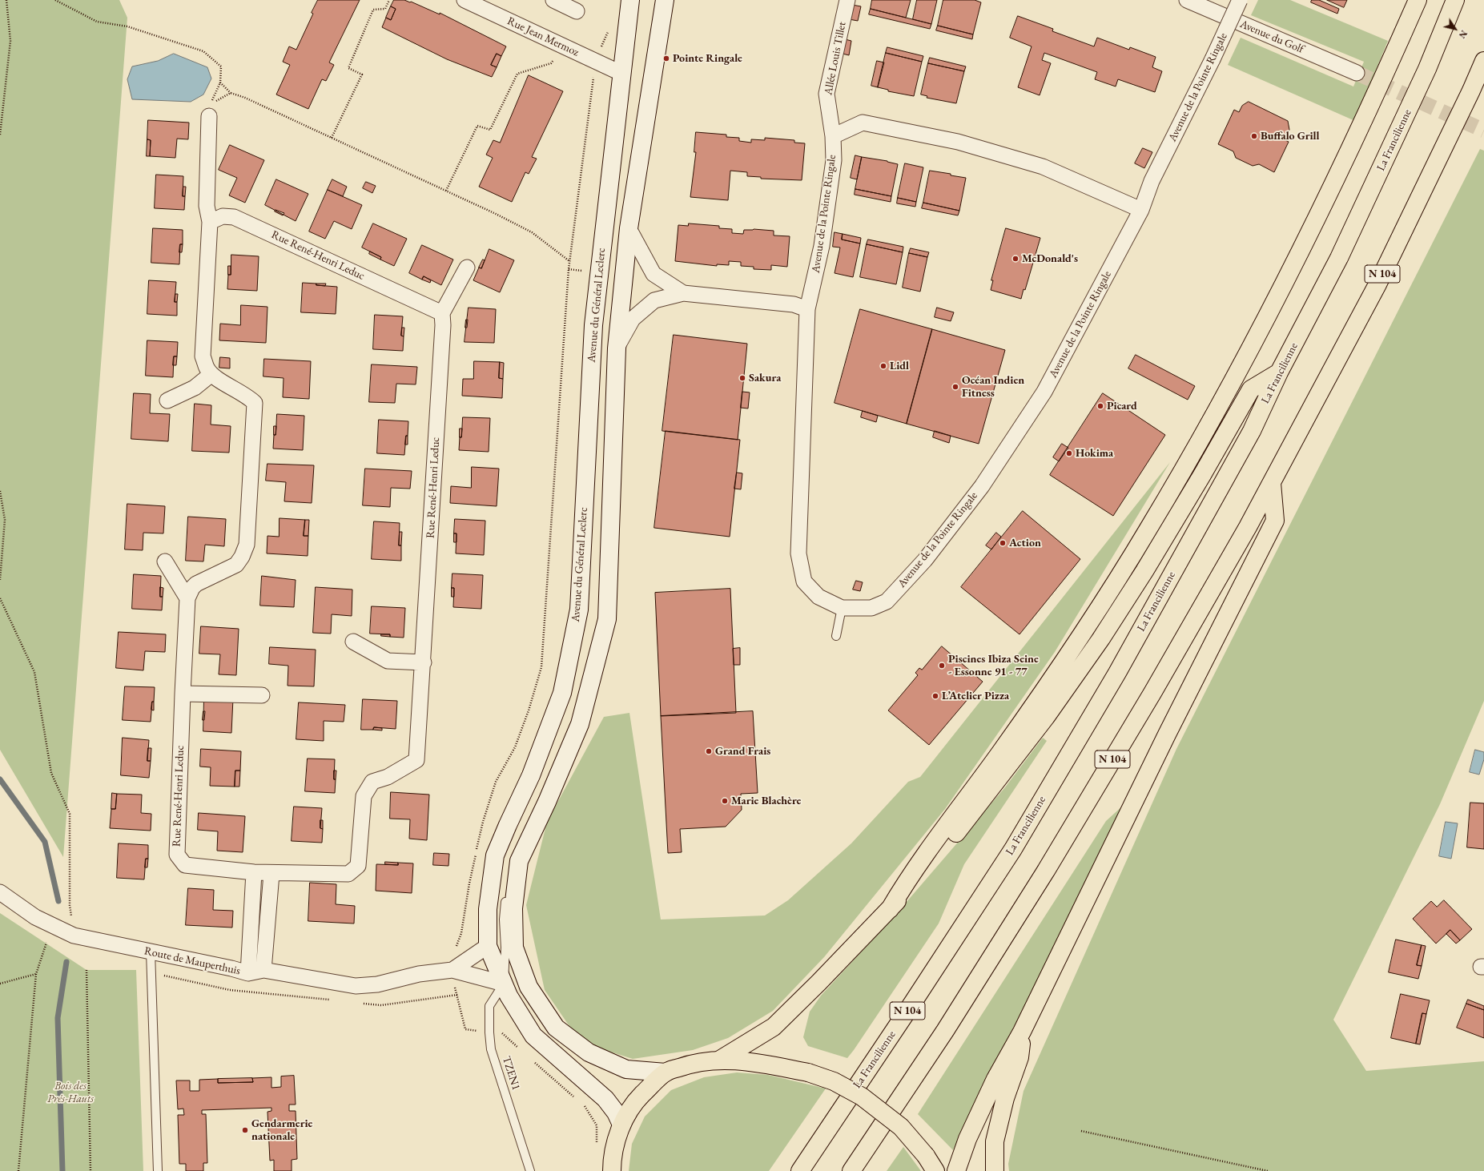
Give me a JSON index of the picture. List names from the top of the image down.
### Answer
{
  "streets": {
    "main road": ["La Francilienne", "N 104", "Avenue du Général Leclerc"],
    "street": [
      "Rue Jean Mermoz",
      "Avenue du Golf",
      "Allée Louis Tillet",
      "Avenue de la Pointe Ringale",
      "Rue René-Henri Leduc",
      "Route de Mauperthuis"
    ],
    "lane": ["TZEN1"]
  },
  "crossings": [
    ["Rue Jean Mermoz", "Avenue du Général Leclerc"],
    ["Allée Louis Tillet", "Avenue de la Pointe Ringale"],
    ["Avenue du Général Leclerc", "Route de Mauperthuis"],
    ["Avenue du Général Leclerc", "TZEN1"],
    ["Route de Mauperthuis", "TZEN1"]
  ],
  "parks": ["Bois des Prés-Hauts"],
  "places": [
    "Pointe Ringale",
    "Buffalo Grill",
    "McDonald's",
    "Lidl",
    "Sakura",
    "Océan Indien Fitness",
    "Picard",
    "Hokima",
    "Action",
    "Piscines Ibiza Seine - Essonne 91 - 77",
    "L’Atelier Pizza",
    "Grand Frais",
    "Marie Blachère",
    "Gendarmerie nationale"
  ],
  "north": "bottom right"
}
